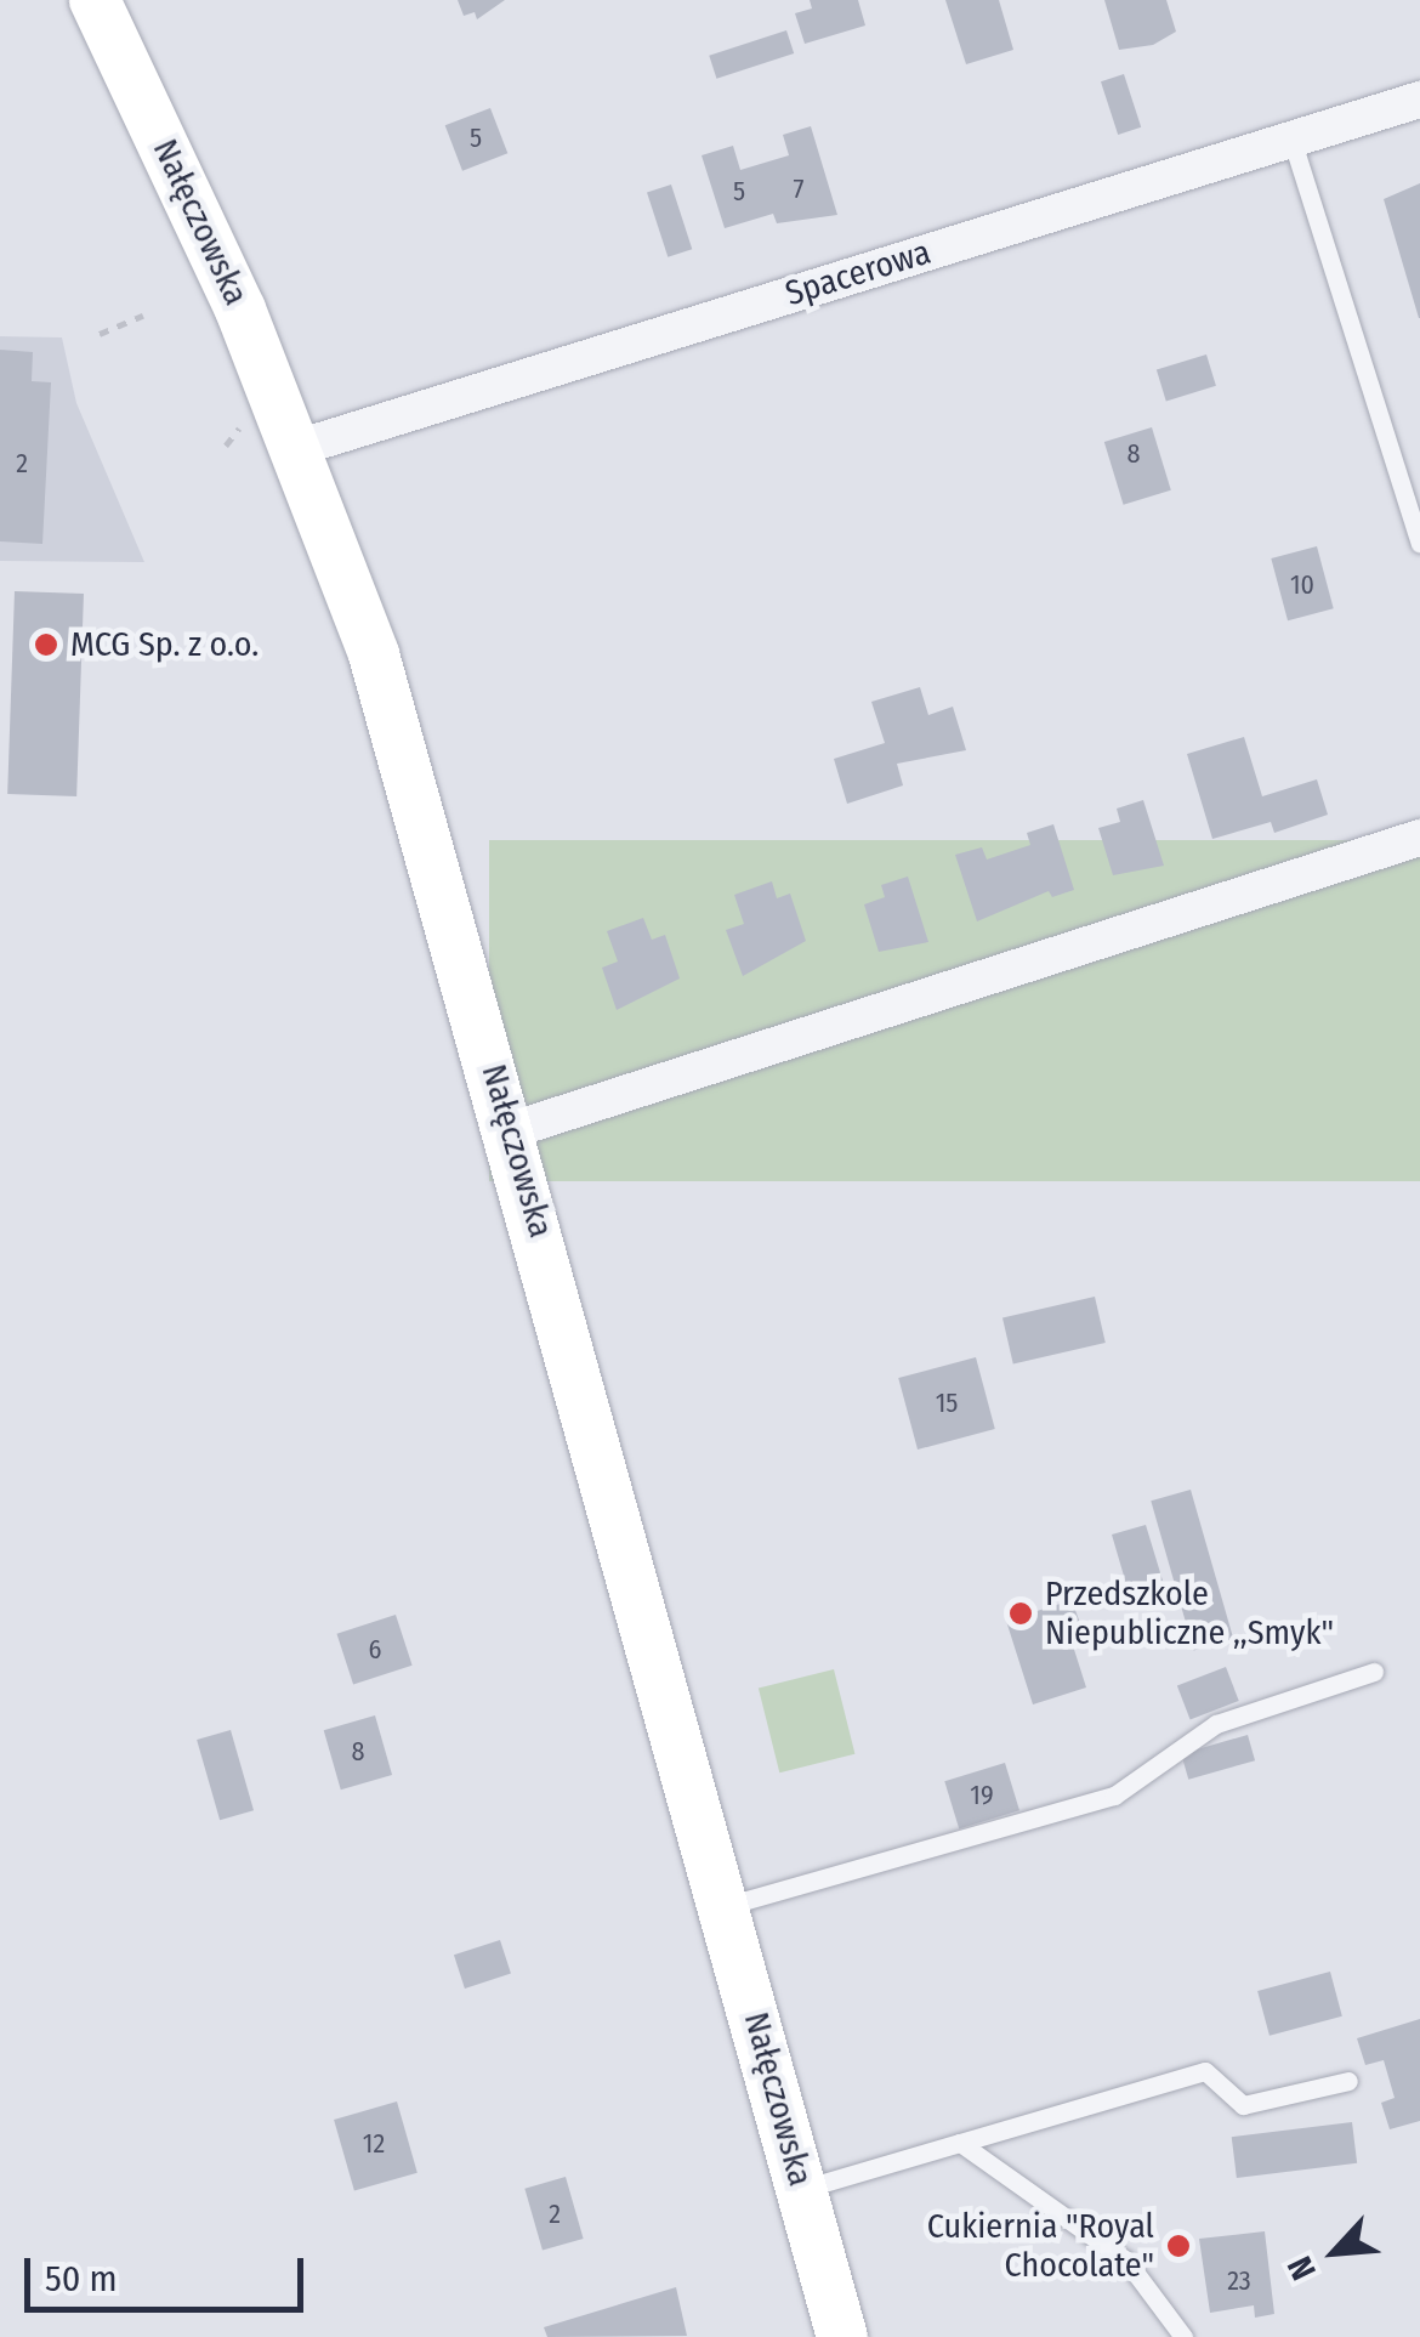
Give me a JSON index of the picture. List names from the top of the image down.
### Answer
{
  "streets": {
    "main road": ["Nałęczowska"],
    "street": ["Spacerowa"]
  },
  "crossings": [
    ["Nałęczowska", "Spacerowa"]
  ],
  "places": ["MCG Sp. z o.o.", "Przedszkole Niepubliczne ,,Smyk\"", "Cukiernia \"Royal Chocolate\""],
  "house_numbers": [
    "5",
    "7",
    "5",
    "8",
    "2",
    "10",
    "15",
    "6",
    "8",
    "19",
    "12",
    "2",
    "23"
  ],
  "scale_bar": "50 m",
  "north": "bottom left"
}
